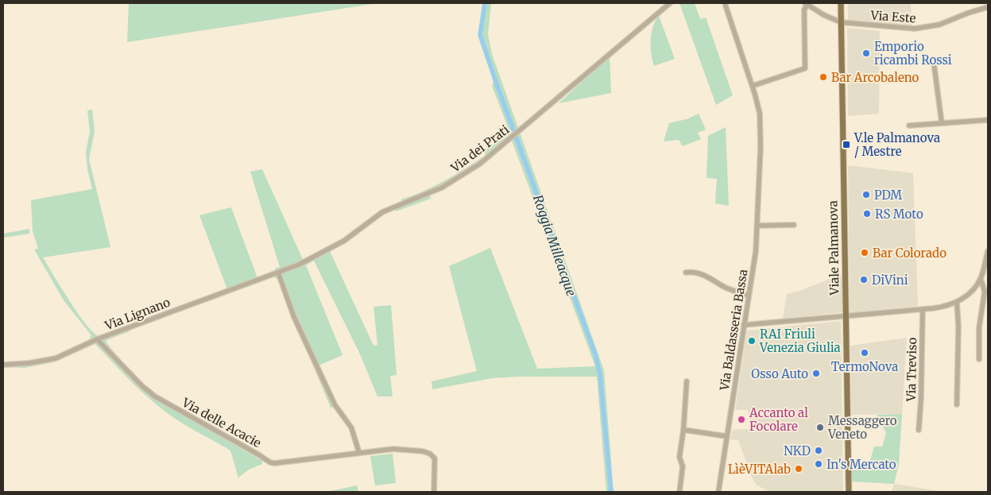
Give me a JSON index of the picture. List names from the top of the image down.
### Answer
{
  "streets": {
    "main road": ["Viale Palmanova"],
    "street": [
      "Via Este",
      "Via dei Prati",
      "Via Lignano",
      "Via Baldasseria Bassa",
      "Via Treviso",
      "Via delle Acacie"
    ]
  },
  "crossings": [
    ["Via Este", "Viale Palmanova"],
    ["Via dei Prati", "Via Lignano"],
    ["Via Lignano", "Via delle Acacie"]
  ],
  "water": ["Roggia Milleacque"],
  "places": {
    "other": [
      "Emporio ricambi Rossi",
      "Bar Arcobaleno",
      "PDM",
      "RS Moto",
      "Bar Colorado",
      "DiVini",
      "RAI Friuli Venezia Giulia",
      "TermoNova",
      "Osso Auto",
      "Accanto al Focolare",
      "Messaggero Veneto",
      "NKD",
      "In's Mercato",
      "LìèVITAlab"
    ],
    "transit": ["V.le Palmanova / Mestre"]
  }
}
